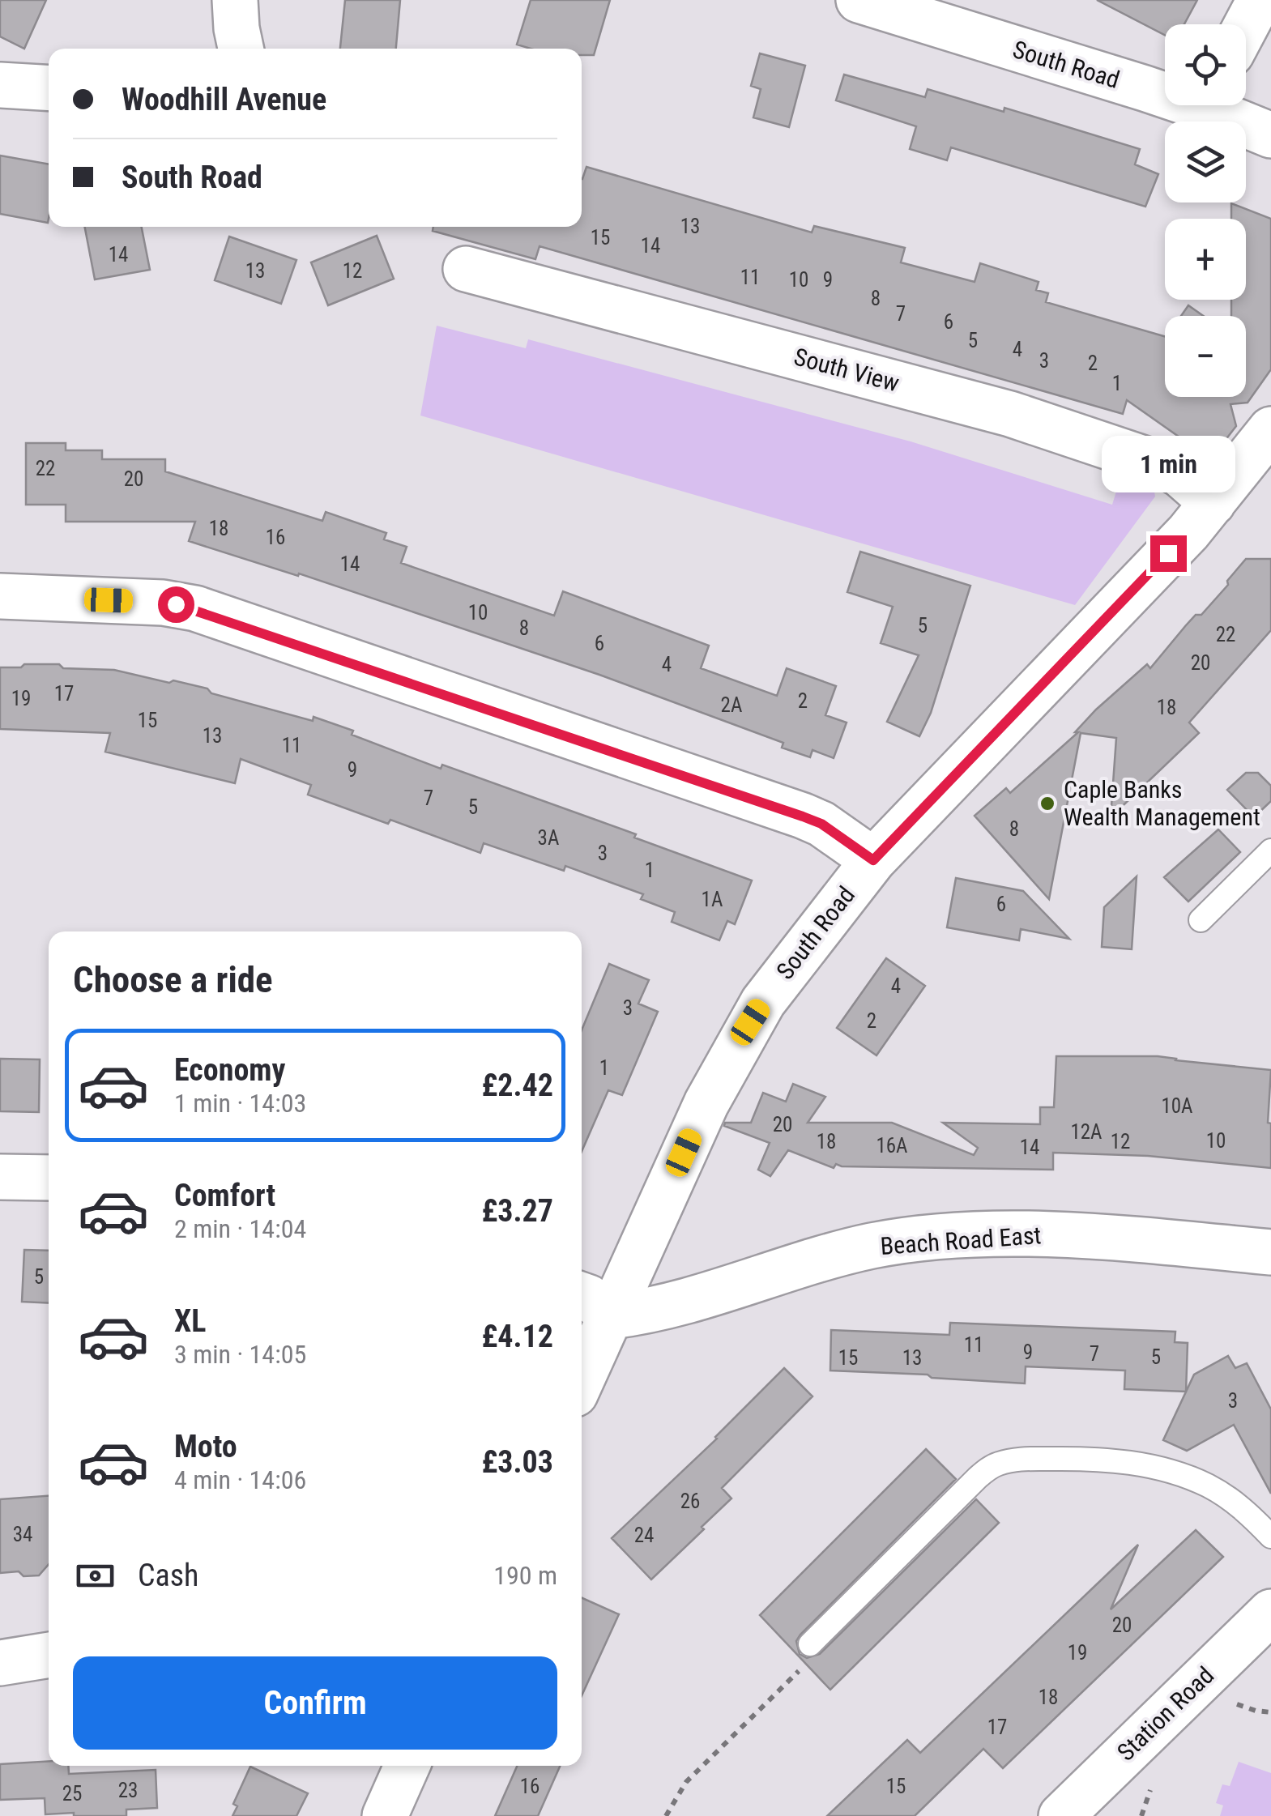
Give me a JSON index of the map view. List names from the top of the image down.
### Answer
{
  "streets": {
    "street": [
      "South Road",
      "South View",
      "Beach Road East",
      "Station Road"
    ]
  },
  "crossings": [
    ["South Road", "South View"],
    ["South Road", "Beach Road East"]
  ],
  "places": ["Caple Banks Wealth Management"],
  "house_numbers": [
    "13",
    "15",
    "14",
    "14",
    "13",
    "12",
    "11",
    "10",
    "9",
    "8",
    "7",
    "6",
    "5",
    "4",
    "3",
    "2",
    "1",
    "22",
    "20",
    "18",
    "16",
    "14",
    "10",
    "5",
    "8",
    "22",
    "6",
    "20",
    "4",
    "17",
    "19",
    "2",
    "2A",
    "18",
    "15",
    "13",
    "11",
    "9",
    "7",
    "5",
    "8",
    "3A",
    "3",
    "1",
    "1A",
    "6",
    "4",
    "3",
    "2",
    "1",
    "10A",
    "20",
    "12A",
    "10",
    "18",
    "12",
    "16A",
    "14",
    "5",
    "11",
    "9",
    "7",
    "5",
    "15",
    "13",
    "3",
    "26",
    "34",
    "24",
    "20",
    "19",
    "18",
    "17",
    "16",
    "15",
    "23",
    "25"
  ],
  "page": {
    "map_buttons": ["+", "−"],
    "banner": ["Woodhill Avenue", "South Road"],
    "bubble": "1 min",
    "heading": "Choose a ride",
    "list": [
      {
        "name": "Economy",
        "note": "1 min · 14:03",
        "value": "£2.42"
      },
      {
        "name": "Comfort",
        "note": "2 min · 14:04",
        "value": "£3.27"
      },
      {
        "name": "XL",
        "note": "3 min · 14:05",
        "value": "£4.12"
      },
      {
        "name": "Moto",
        "note": "4 min · 14:06",
        "value": "£3.03"
      }
    ],
    "pay": ["Cash", "190 m"],
    "buttons": "Confirm"
  }
}
